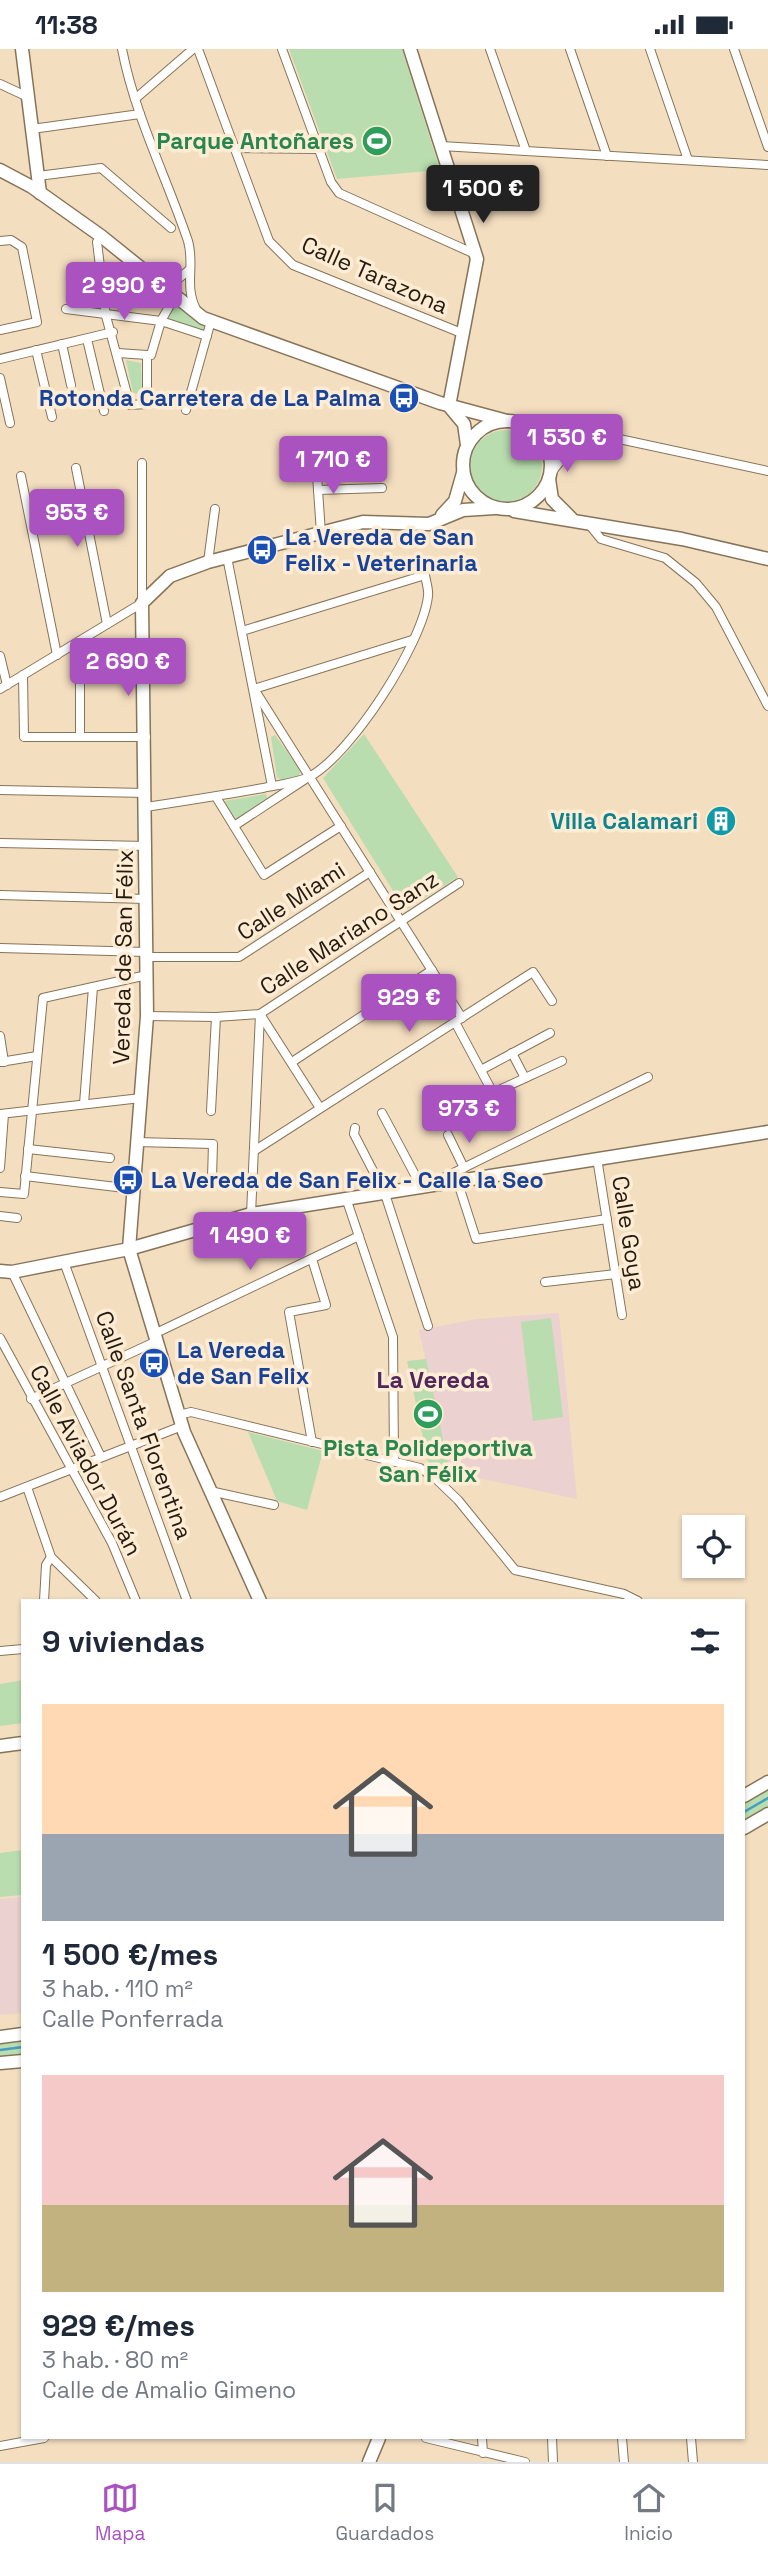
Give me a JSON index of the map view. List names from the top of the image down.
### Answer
{
  "streets": {
    "main road": ["Vereda de San Félix"],
    "street": [
      "Calle Tarazona",
      "Calle Miami",
      "Calle Mariano Sanz",
      "Calle Goya",
      "Calle Santa Florentina",
      "Calle Aviador Durán"
    ]
  },
  "crossings": [
    ["Calle Miami", "Vereda de San Félix"]
  ],
  "districts": ["La Vereda"],
  "places": {
    "sports": ["Parque Antoñares", "Pista Polideportiva San Félix"],
    "bus stop": [
      "Rotonda Carretera de La Palma",
      "La Vereda de San Felix - Veterinaria",
      "La Vereda de San Felix - Calle la Seo",
      "La Vereda de San Felix"
    ],
    "building": ["Villa Calamari"]
  },
  "page": {
    "status": "11:38",
    "price": [
      "1 500 €",
      "2 990 €",
      "1 530 €",
      "1 710 €",
      "953 €",
      "2 690 €",
      "929 €",
      "973 €",
      "1 490 €"
    ],
    "heading": "9 viviendas",
    "list": [
      {
        "name": "1 500 €/mes",
        "note": "3 hab. · 110 m² · Calle Ponferrada"
      },
      {
        "name": "929 €/mes",
        "note": "3 hab. · 80 m² · Calle de Amalio Gimeno"
      }
    ],
    "tabs": ["Mapa", "Guardados", "Inicio"]
  }
}
